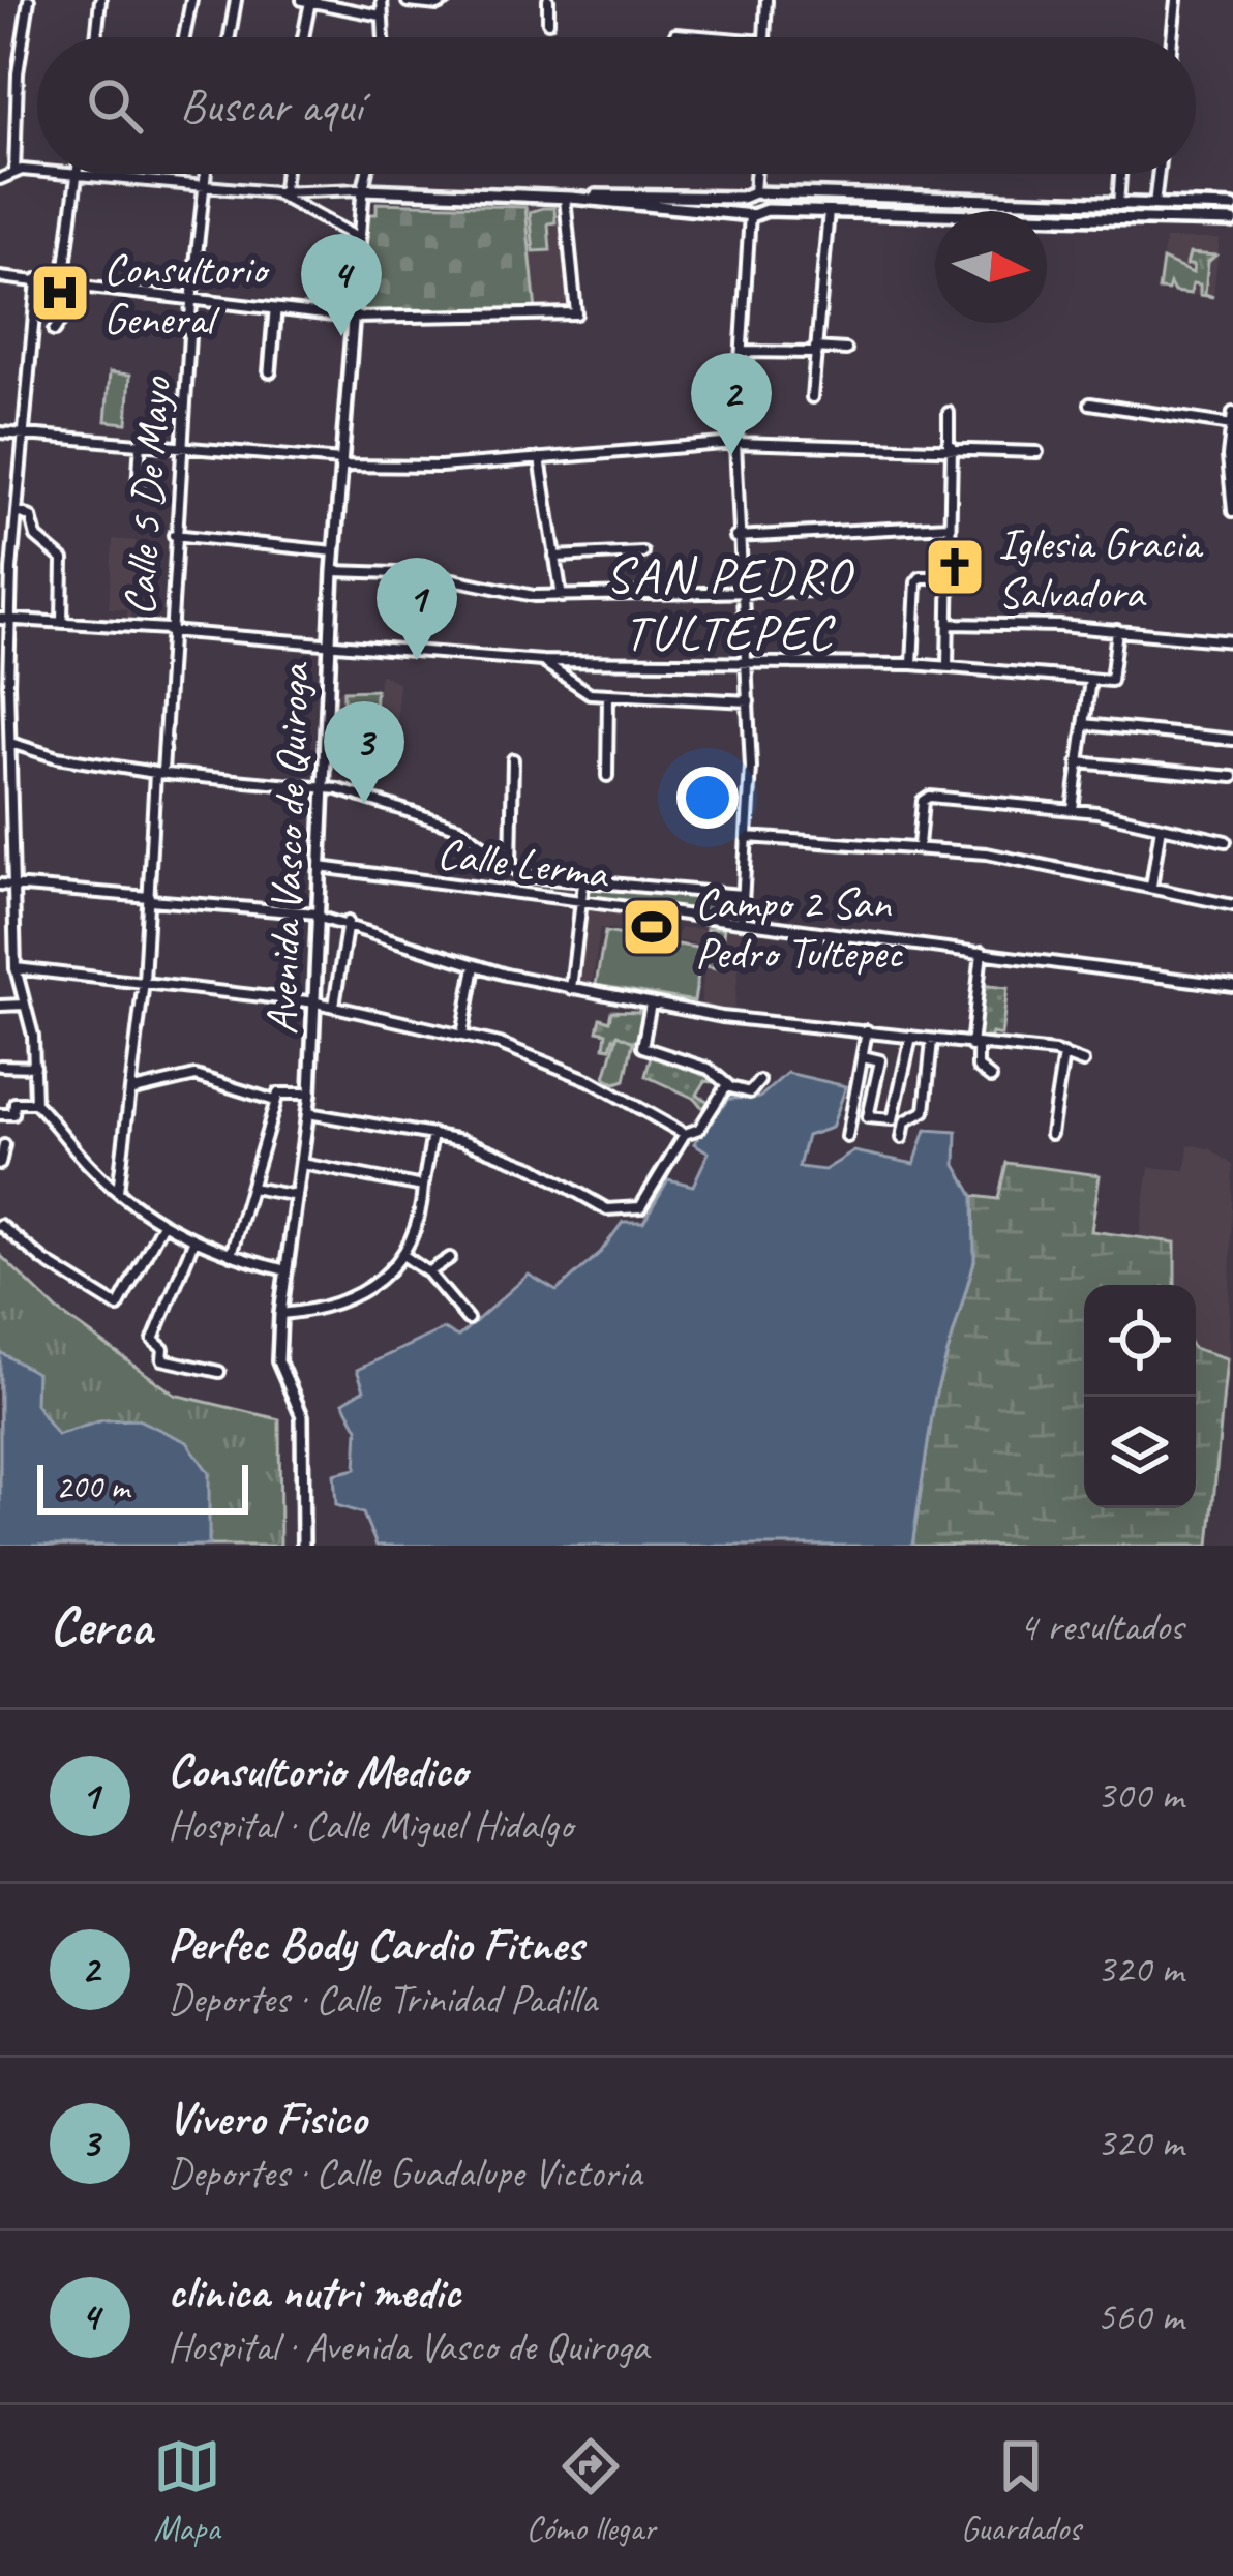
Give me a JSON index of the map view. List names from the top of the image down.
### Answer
{
  "streets": {
    "street": ["Calle 5 De Mayo", "Avenida Vasco de Quiroga", "Calle Lerma"]
  },
  "crossings": [
    ["Avenida Vasco de Quiroga", "Calle Lerma"]
  ],
  "districts": ["SAN PEDRO TULTEPEC"],
  "places": {
    "hospital": ["Consultorio General"],
    "church": ["Iglesia Gracia Salvadora"],
    "sports": ["Campo 2 San Pedro Tultepec"]
  },
  "scale_bar": "200 m",
  "north": "right",
  "page": {
    "search": "Buscar aquí",
    "pins": [
      "4",
      "2",
      "1",
      "3"
    ],
    "scale": "200 m",
    "heading": ["Cerca", "4 resultados"],
    "list": [
      {
        "mark": "1",
        "name": "Consultorio Medico",
        "note": "Hospital · Calle Miguel Hidalgo",
        "value": "300 m"
      },
      {
        "mark": "2",
        "name": "Perfec Body Cardio Fitnes",
        "note": "Deportes · Calle Trinidad Padilla",
        "value": "320 m"
      },
      {
        "mark": "3",
        "name": "Vivero Fisico",
        "note": "Deportes · Calle Guadalupe Victoria",
        "value": "320 m"
      },
      {
        "mark": "4",
        "name": "clinica nutri medic",
        "note": "Hospital · Avenida Vasco de Quiroga",
        "value": "560 m"
      }
    ],
    "nav": ["Mapa", "Cómo llegar", "Guardados"]
  }
}
